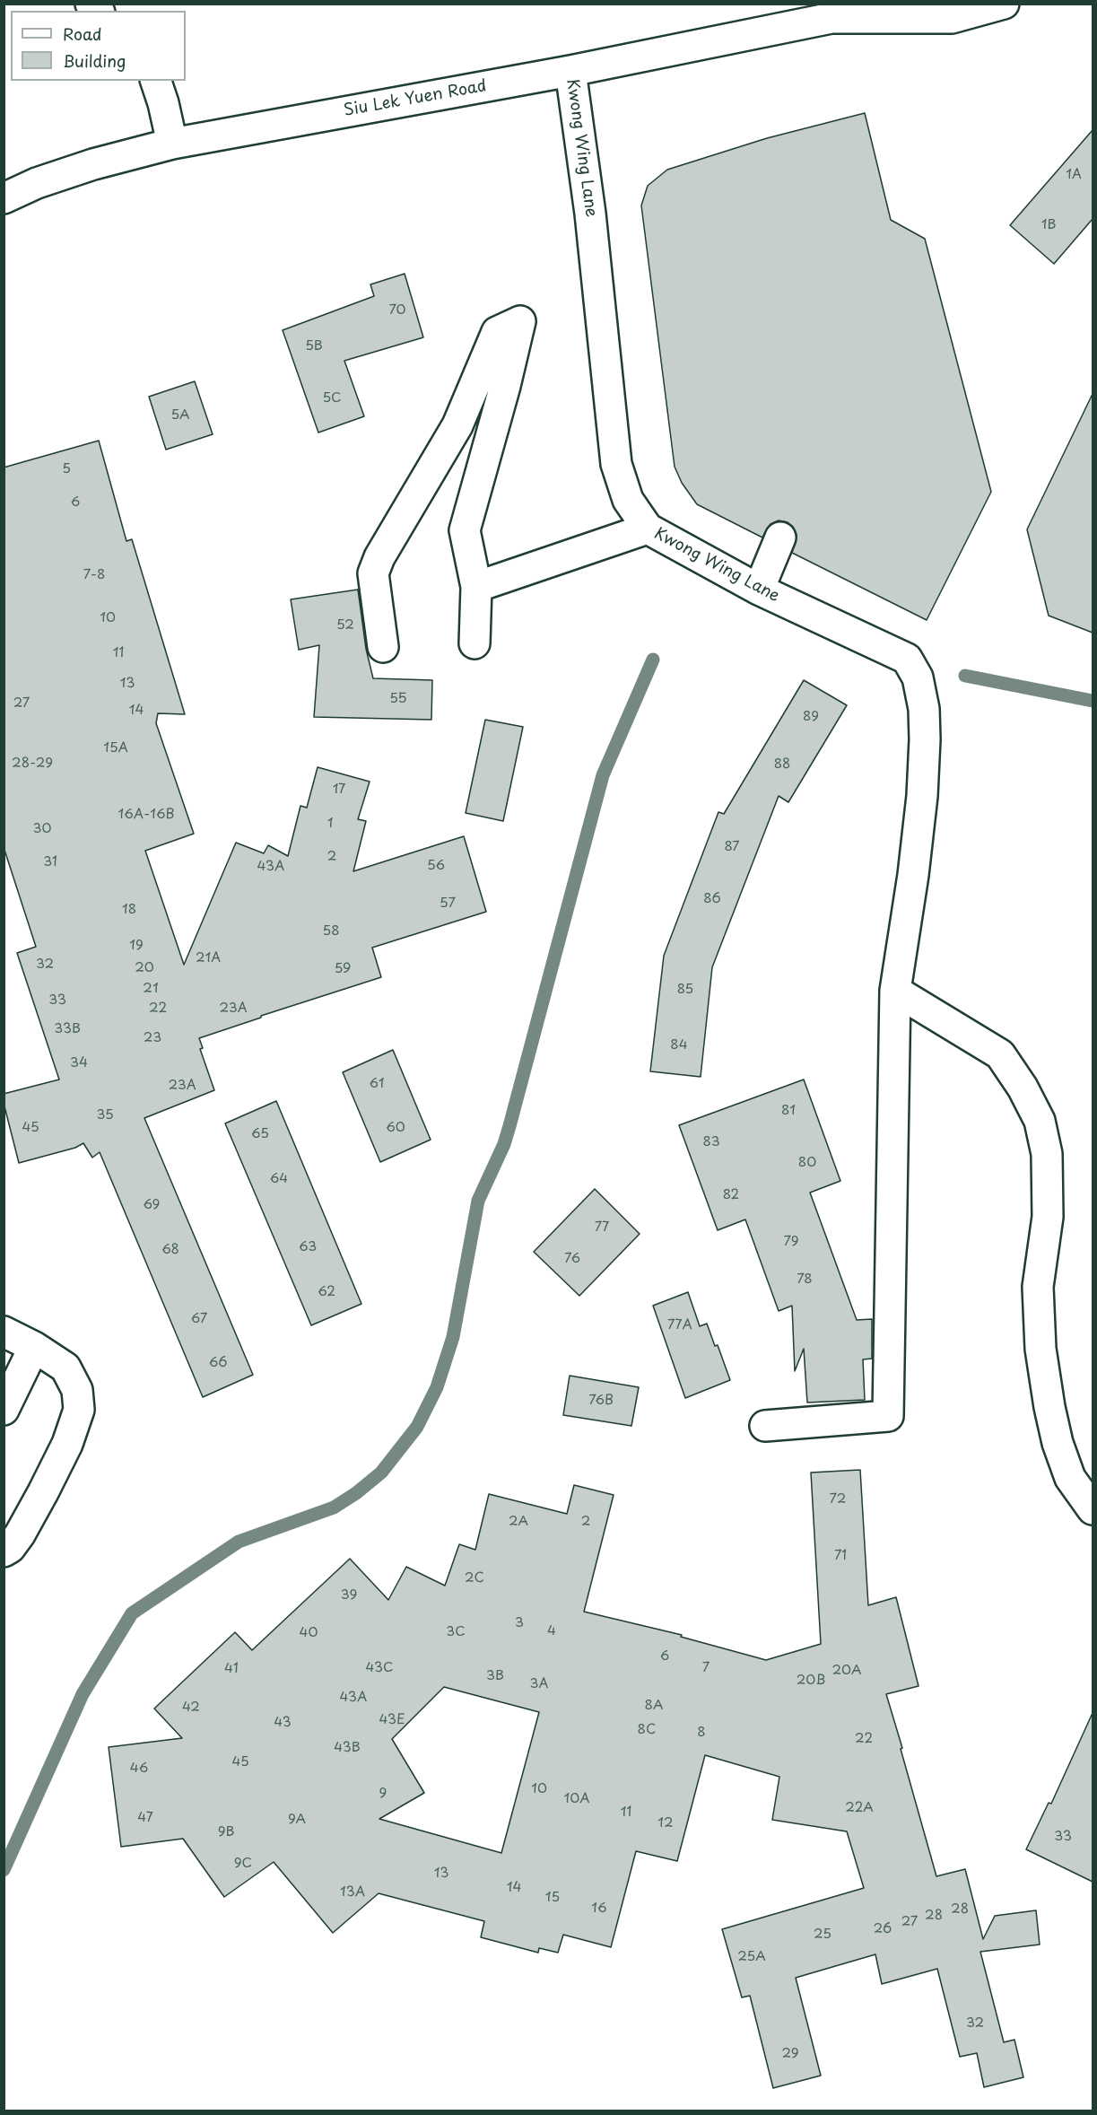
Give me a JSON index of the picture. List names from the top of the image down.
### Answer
{
  "streets": {
    "street": ["Siu Lek Yuen Road", "Kwong Wing Lane"]
  },
  "crossings": [
    ["Siu Lek Yuen Road", "Kwong Wing Lane"]
  ],
  "house_numbers": [
    "1A",
    "1B",
    "70",
    "5B",
    "5C",
    "5A",
    "5",
    "6",
    "7-8",
    "10",
    "52",
    "11",
    "13",
    "55",
    "27",
    "14",
    "89",
    "15A",
    "28-29",
    "88",
    "17",
    "16A-16B",
    "1",
    "30",
    "87",
    "2",
    "31",
    "56",
    "43A",
    "86",
    "57",
    "18",
    "58",
    "19",
    "21A",
    "32",
    "20",
    "59",
    "21",
    "85",
    "33",
    "22",
    "23A",
    "33B",
    "23",
    "84",
    "34",
    "61",
    "23A",
    "81",
    "35",
    "45",
    "60",
    "65",
    "83",
    "80",
    "64",
    "82",
    "69",
    "77",
    "79",
    "63",
    "68",
    "76",
    "78",
    "62",
    "67",
    "77A",
    "66",
    "76B",
    "72",
    "2A",
    "2",
    "71",
    "2C",
    "39",
    "3",
    "4",
    "3C",
    "40",
    "6",
    "43C",
    "7",
    "41",
    "20A",
    "3B",
    "20B",
    "3A",
    "43A",
    "8A",
    "42",
    "43E",
    "43",
    "8C",
    "8",
    "22",
    "43B",
    "45",
    "46",
    "10",
    "9",
    "10A",
    "22A",
    "11",
    "47",
    "9A",
    "12",
    "9B",
    "33",
    "9C",
    "13",
    "14",
    "13A",
    "15",
    "16",
    "28",
    "28",
    "27",
    "26",
    "25",
    "25A",
    "32",
    "29"
  ],
  "legend": ["Road", "Building"]
}
